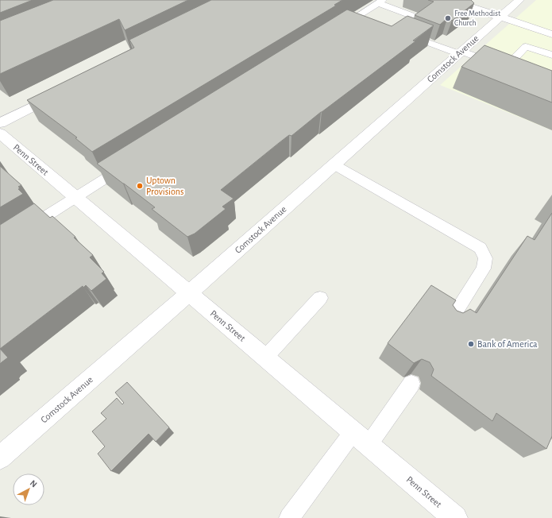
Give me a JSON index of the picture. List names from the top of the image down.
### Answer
{
  "streets": {
    "street": ["Comstock Avenue", "Penn Street"]
  },
  "crossings": [
    ["Comstock Avenue", "Penn Street"]
  ],
  "places": ["Free Methodist Church", "Uptown Provisions", "Bank of America"],
  "north": "top right"
}
